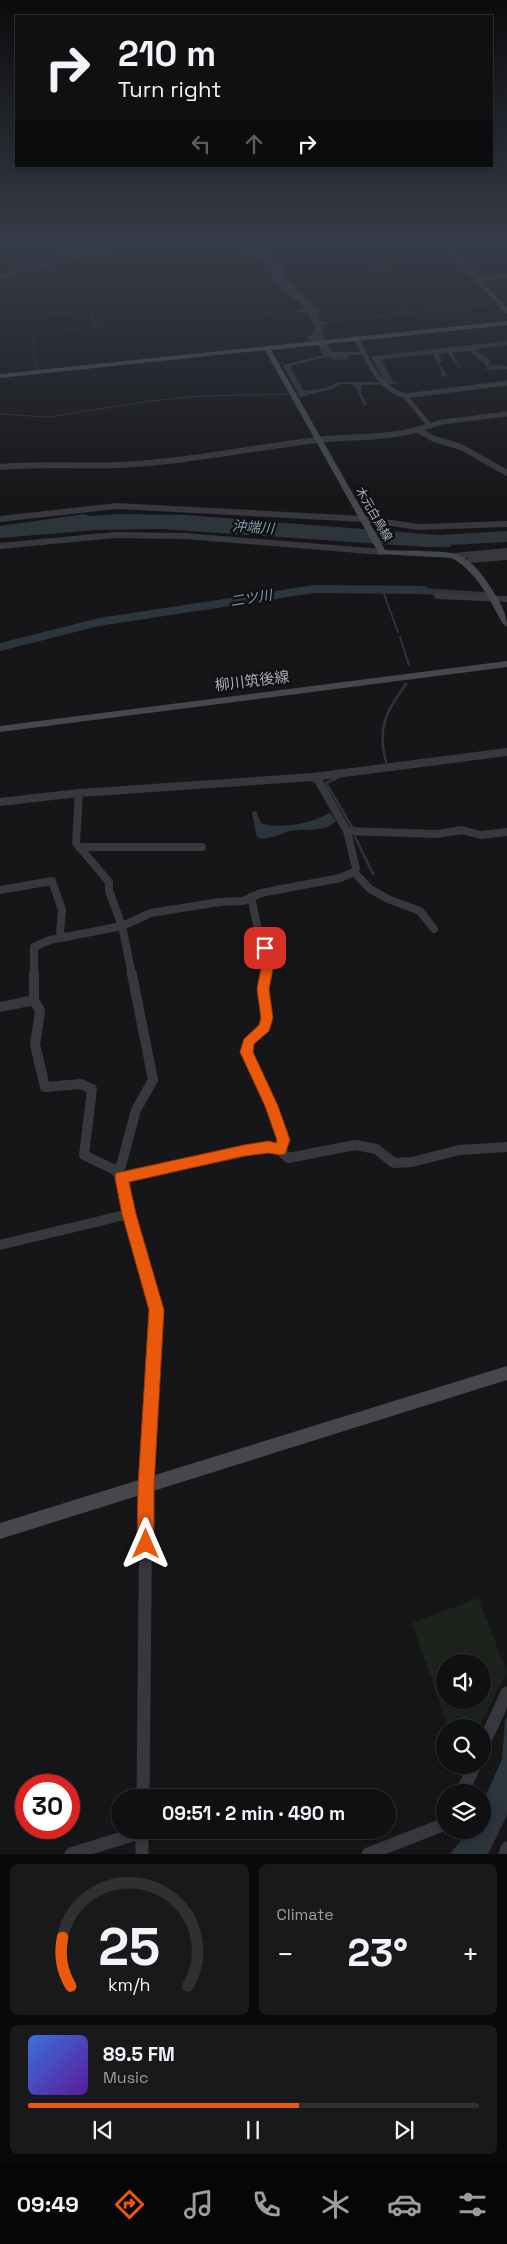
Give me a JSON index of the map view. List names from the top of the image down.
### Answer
{
  "streets": {
    "main road": ["木元白鳥線", "柳川筑後線"]
  },
  "water": ["沖端川", "二ツ川"],
  "page": {
    "turn": ["210 m", "Turn right"],
    "limit": "30",
    "trip": "09:51 · 2 min · 490 m",
    "tile": "Climate",
    "heat": ["−", "23°", "+"],
    "song": ["89.5 FM", "Music"],
    "tabs": "09:49",
    "gauge": ["25", "km/h"]
  }
}
